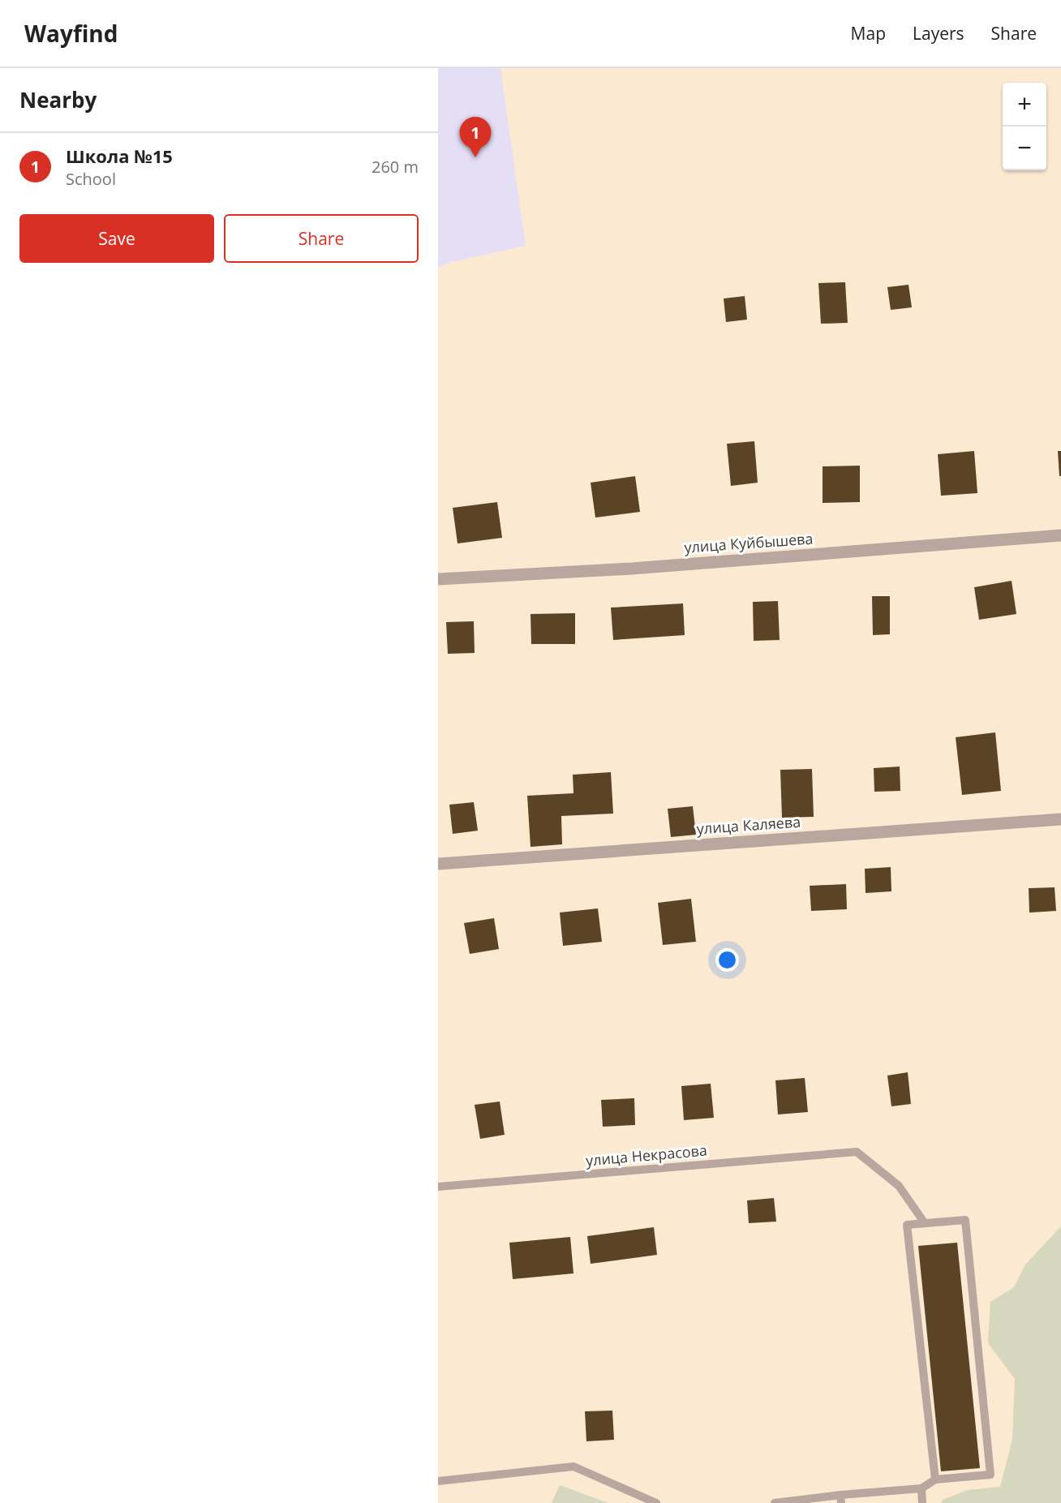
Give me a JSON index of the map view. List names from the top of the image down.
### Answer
{
  "streets": {
    "street": ["улица Куйбышева", "улица Каляева"],
    "lane": ["улица Некрасова"]
  },
  "page": {
    "header": "Wayfind",
    "nav": ["Map", "Layers", "Share"],
    "heading": "Nearby",
    "map_buttons": ["+", "−"],
    "pins": "1",
    "list": [
      {
        "mark": "1",
        "name": "Школа №15",
        "note": "School",
        "value": "260 m"
      }
    ],
    "buttons": ["Save", "Share"]
  }
}
